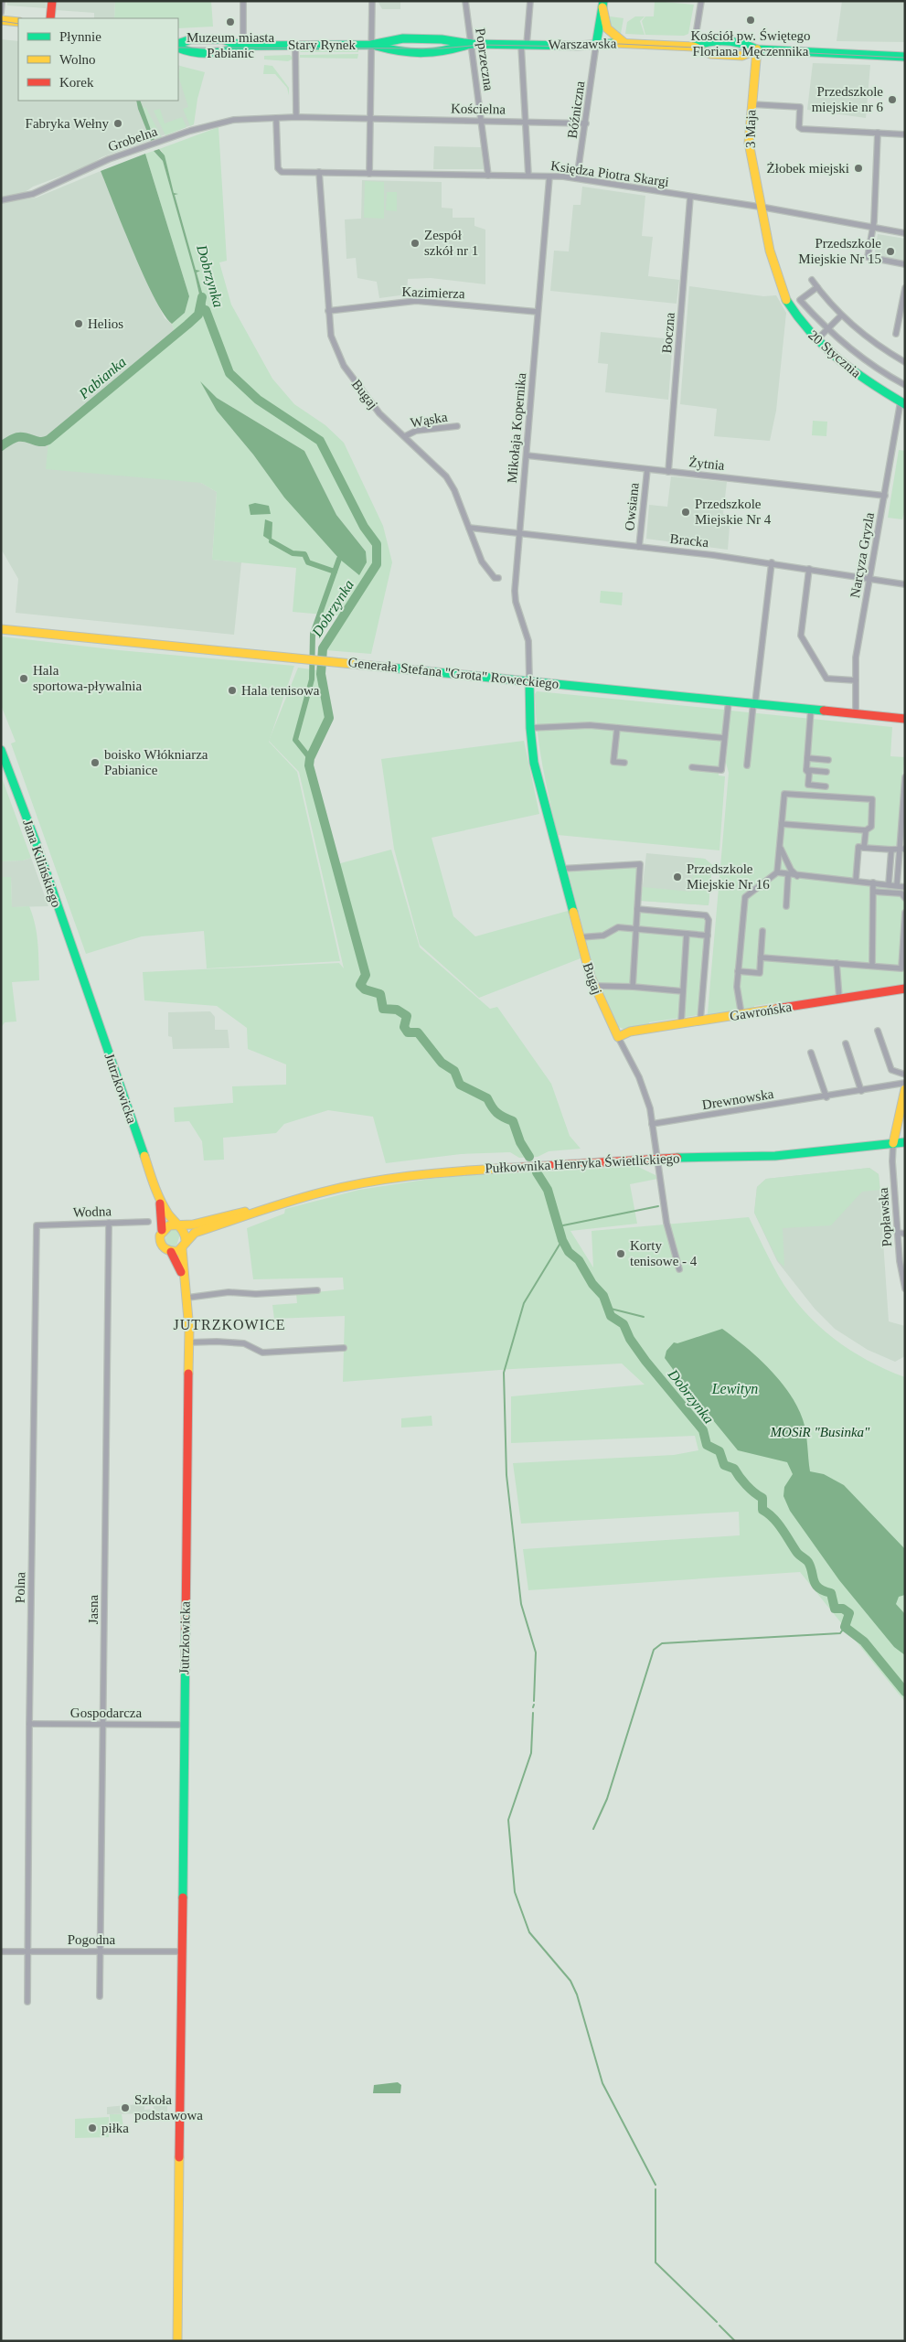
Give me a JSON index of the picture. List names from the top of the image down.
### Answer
{
  "streets": {
    "street": [
      "Warszawska",
      "Stary Rynek",
      "Poprzeczna",
      "Kościelna",
      "Bóźniczna",
      "3 Maja",
      "Grobelna",
      "Księdza Piotra Skargi",
      "Kazimierza",
      "Boczna",
      "20 Stycznia",
      "Bugaj",
      "Wąska",
      "Mikołaja Kopernika",
      "Żytnia",
      "Owsiana",
      "Bracka",
      "Narcyza Gryzla",
      "Generała Stefana \"Grota\" Roweckiego",
      "Jana Kilińskiego",
      "Gawrońska",
      "Jutrzkowicka",
      "Drewnowska",
      "Pułkownika Henryka Świetlickiego",
      "Wodna",
      "Popławska",
      "Polna",
      "Jasna",
      "Gospodarcza",
      "Pogodna"
    ]
  },
  "crossings": [
    ["Warszawska", "Stary Rynek"],
    ["Warszawska", "Poprzeczna"],
    ["Warszawska", "Bóźniczna"],
    ["Warszawska", "3 Maja"],
    ["Stary Rynek", "Kościelna"],
    ["Stary Rynek", "Księdza Piotra Skargi"],
    ["Poprzeczna", "Kościelna"],
    ["Poprzeczna", "Księdza Piotra Skargi"],
    ["Kościelna", "Bóźniczna"],
    ["Bóźniczna", "Księdza Piotra Skargi"],
    ["3 Maja", "Księdza Piotra Skargi"],
    ["3 Maja", "20 Stycznia"],
    ["Grobelna", "Księdza Piotra Skargi"],
    ["Księdza Piotra Skargi", "Boczna"],
    ["Księdza Piotra Skargi", "20 Stycznia"],
    ["Księdza Piotra Skargi", "Bugaj"],
    ["Księdza Piotra Skargi", "Mikołaja Kopernika"],
    ["Kazimierza", "Bugaj"],
    ["Kazimierza", "Mikołaja Kopernika"],
    ["Boczna", "Żytnia"],
    ["20 Stycznia", "Narcyza Gryzla"],
    ["Bugaj", "Wąska"],
    ["Bugaj", "Mikołaja Kopernika"],
    ["Bugaj", "Bracka"],
    ["Bugaj", "Generała Stefana \"Grota\" Roweckiego"],
    ["Bugaj", "Gawrońska"],
    ["Bugaj", "Drewnowska"],
    ["Bugaj", "Pułkownika Henryka Świetlickiego"],
    ["Mikołaja Kopernika", "Żytnia"],
    ["Mikołaja Kopernika", "Bracka"],
    ["Mikołaja Kopernika", "Generała Stefana \"Grota\" Roweckiego"],
    ["Żytnia", "Owsiana"],
    ["Żytnia", "Narcyza Gryzla"],
    ["Owsiana", "Bracka"],
    ["Bracka", "Narcyza Gryzla"],
    ["Narcyza Gryzla", "Generała Stefana \"Grota\" Roweckiego"],
    ["Jana Kilińskiego", "Jutrzkowicka"],
    ["Jutrzkowicka", "Pułkownika Henryka Świetlickiego"],
    ["Jutrzkowicka", "Gospodarcza"],
    ["Jutrzkowicka", "Pogodna"],
    ["Pułkownika Henryka Świetlickiego", "Popławska"],
    ["Wodna", "Polna"],
    ["Wodna", "Jasna"],
    ["Polna", "Gospodarcza"],
    ["Polna", "Pogodna"],
    ["Jasna", "Gospodarcza"],
    ["Jasna", "Pogodna"]
  ],
  "districts": ["JUTRZKOWICE"],
  "water": ["Dobrzynka", "Pabianka", "Lewityn"],
  "parks": ["MOSiR \"Businka\""],
  "places": [
    "Kościół pw. Świętego Floriana Męczennika",
    "Muzeum miasta Pabianic",
    "Przedszkole miejskie nr 6",
    "Fabryka Wełny",
    "Żłobek miejski",
    "Zespół szkół nr 1",
    "Przedszkole Miejskie Nr 15",
    "Helios",
    "Przedszkole Miejskie Nr 4",
    "Hala sportowa-pływalnia",
    "Hala tenisowa",
    "boisko Włókniarza Pabianice",
    "Przedszkole Miejskie Nr 16",
    "Korty tenisowe - 4",
    "Szkoła podstawowa",
    "piłka"
  ],
  "legend": ["Płynnie", "Wolno", "Korek"]
}
